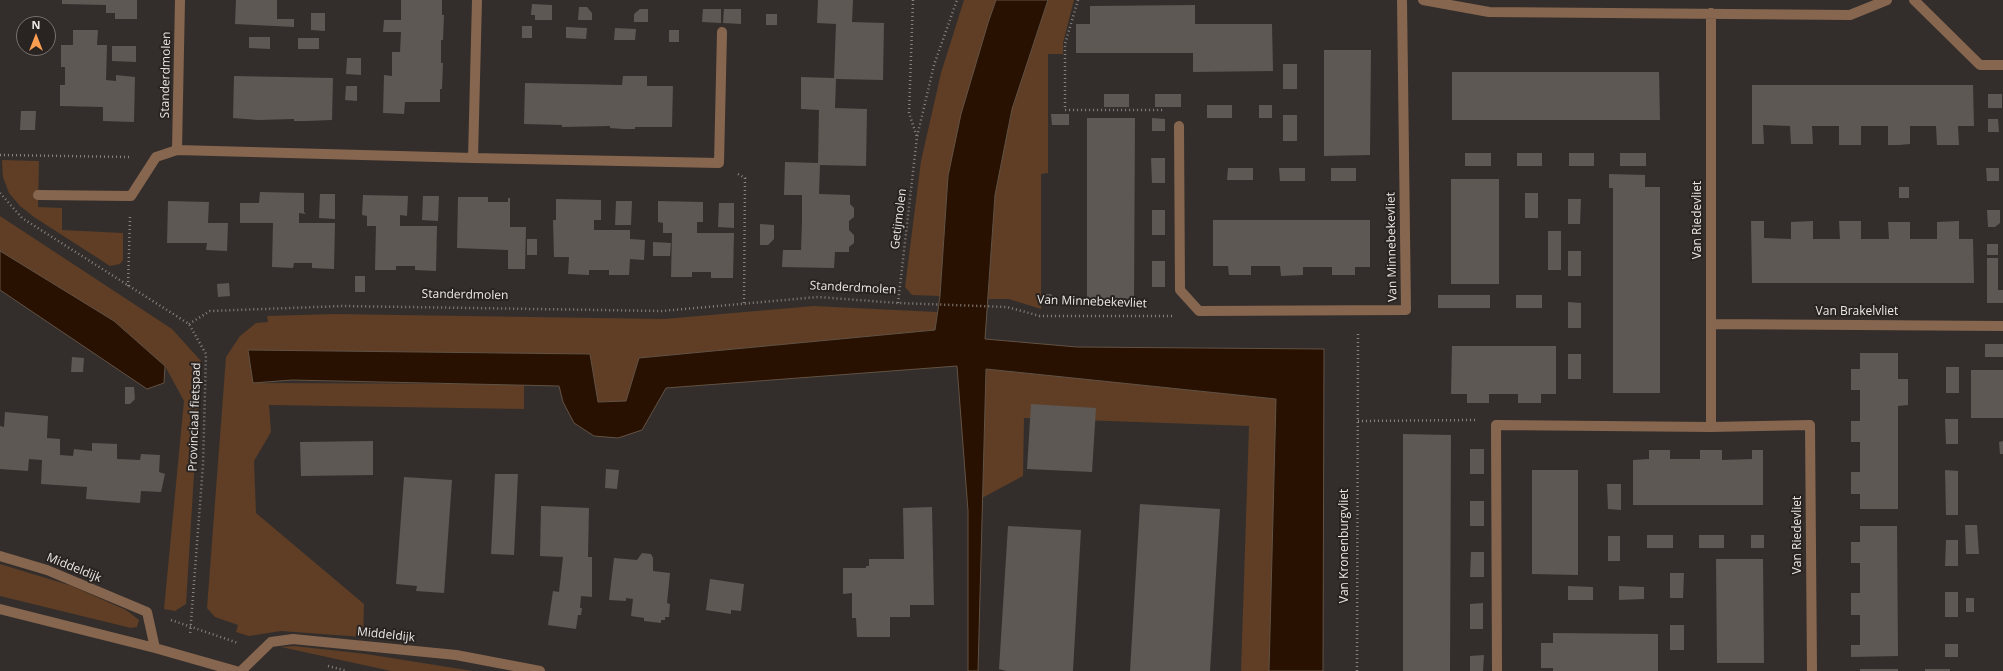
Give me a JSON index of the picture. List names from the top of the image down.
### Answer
{
  "streets": {
    "street": [
      "Standerdmolen",
      "Van Riedevliet",
      "Van Minnebekevliet",
      "Van Brakelvliet",
      "Middeldijk"
    ],
    "path": ["Getijmolen", "Provinciaal fietspad", "Van Kronenburgvliet"]
  },
  "crossings": [
    ["Standerdmolen", "Getijmolen"],
    ["Standerdmolen", "Van Minnebekevliet"],
    ["Standerdmolen", "Provinciaal fietspad"],
    ["Van Riedevliet", "Van Brakelvliet"],
    ["Van Minnebekevliet", "Van Kronenburgvliet"]
  ],
  "north": "top"
}
